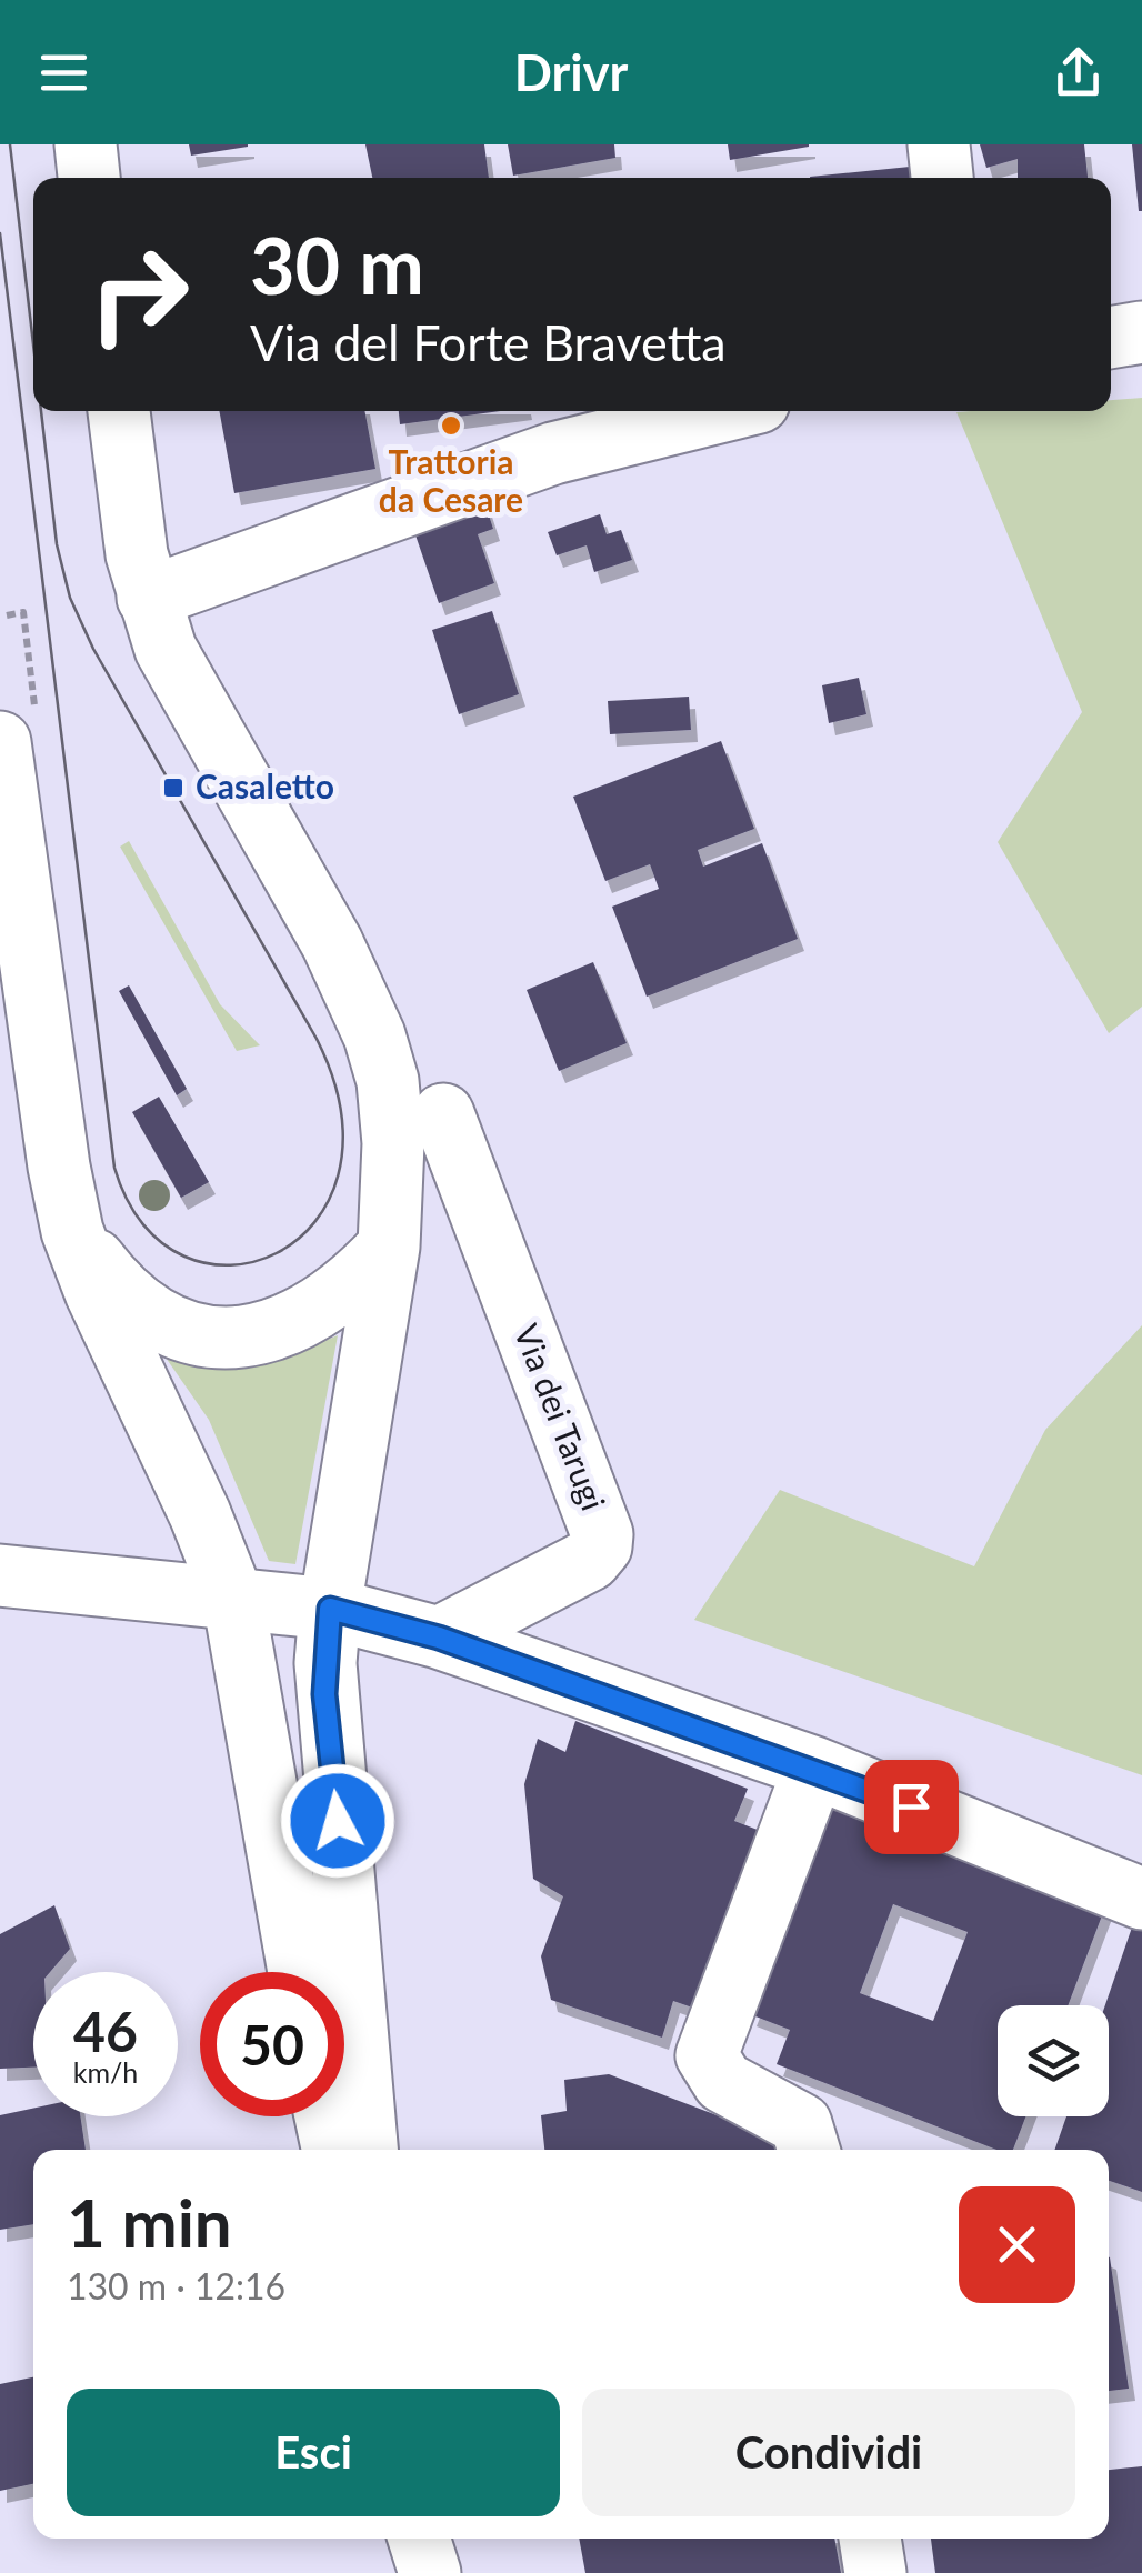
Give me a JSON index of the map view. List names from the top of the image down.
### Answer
{
  "streets": {
    "main road": ["Via dei Tarugi"]
  },
  "places": {
    "other": ["Trattoria da Cesare"],
    "transit": ["Casaletto"]
  },
  "page": {
    "header": "Drivr",
    "turn": ["30 m", "Via del Forte Bravetta"],
    "speed": "46 km/h",
    "limit": "50",
    "heading": ["1 min", "130 m · 12:16"],
    "buttons": ["Esci", "Condividi"]
  }
}
